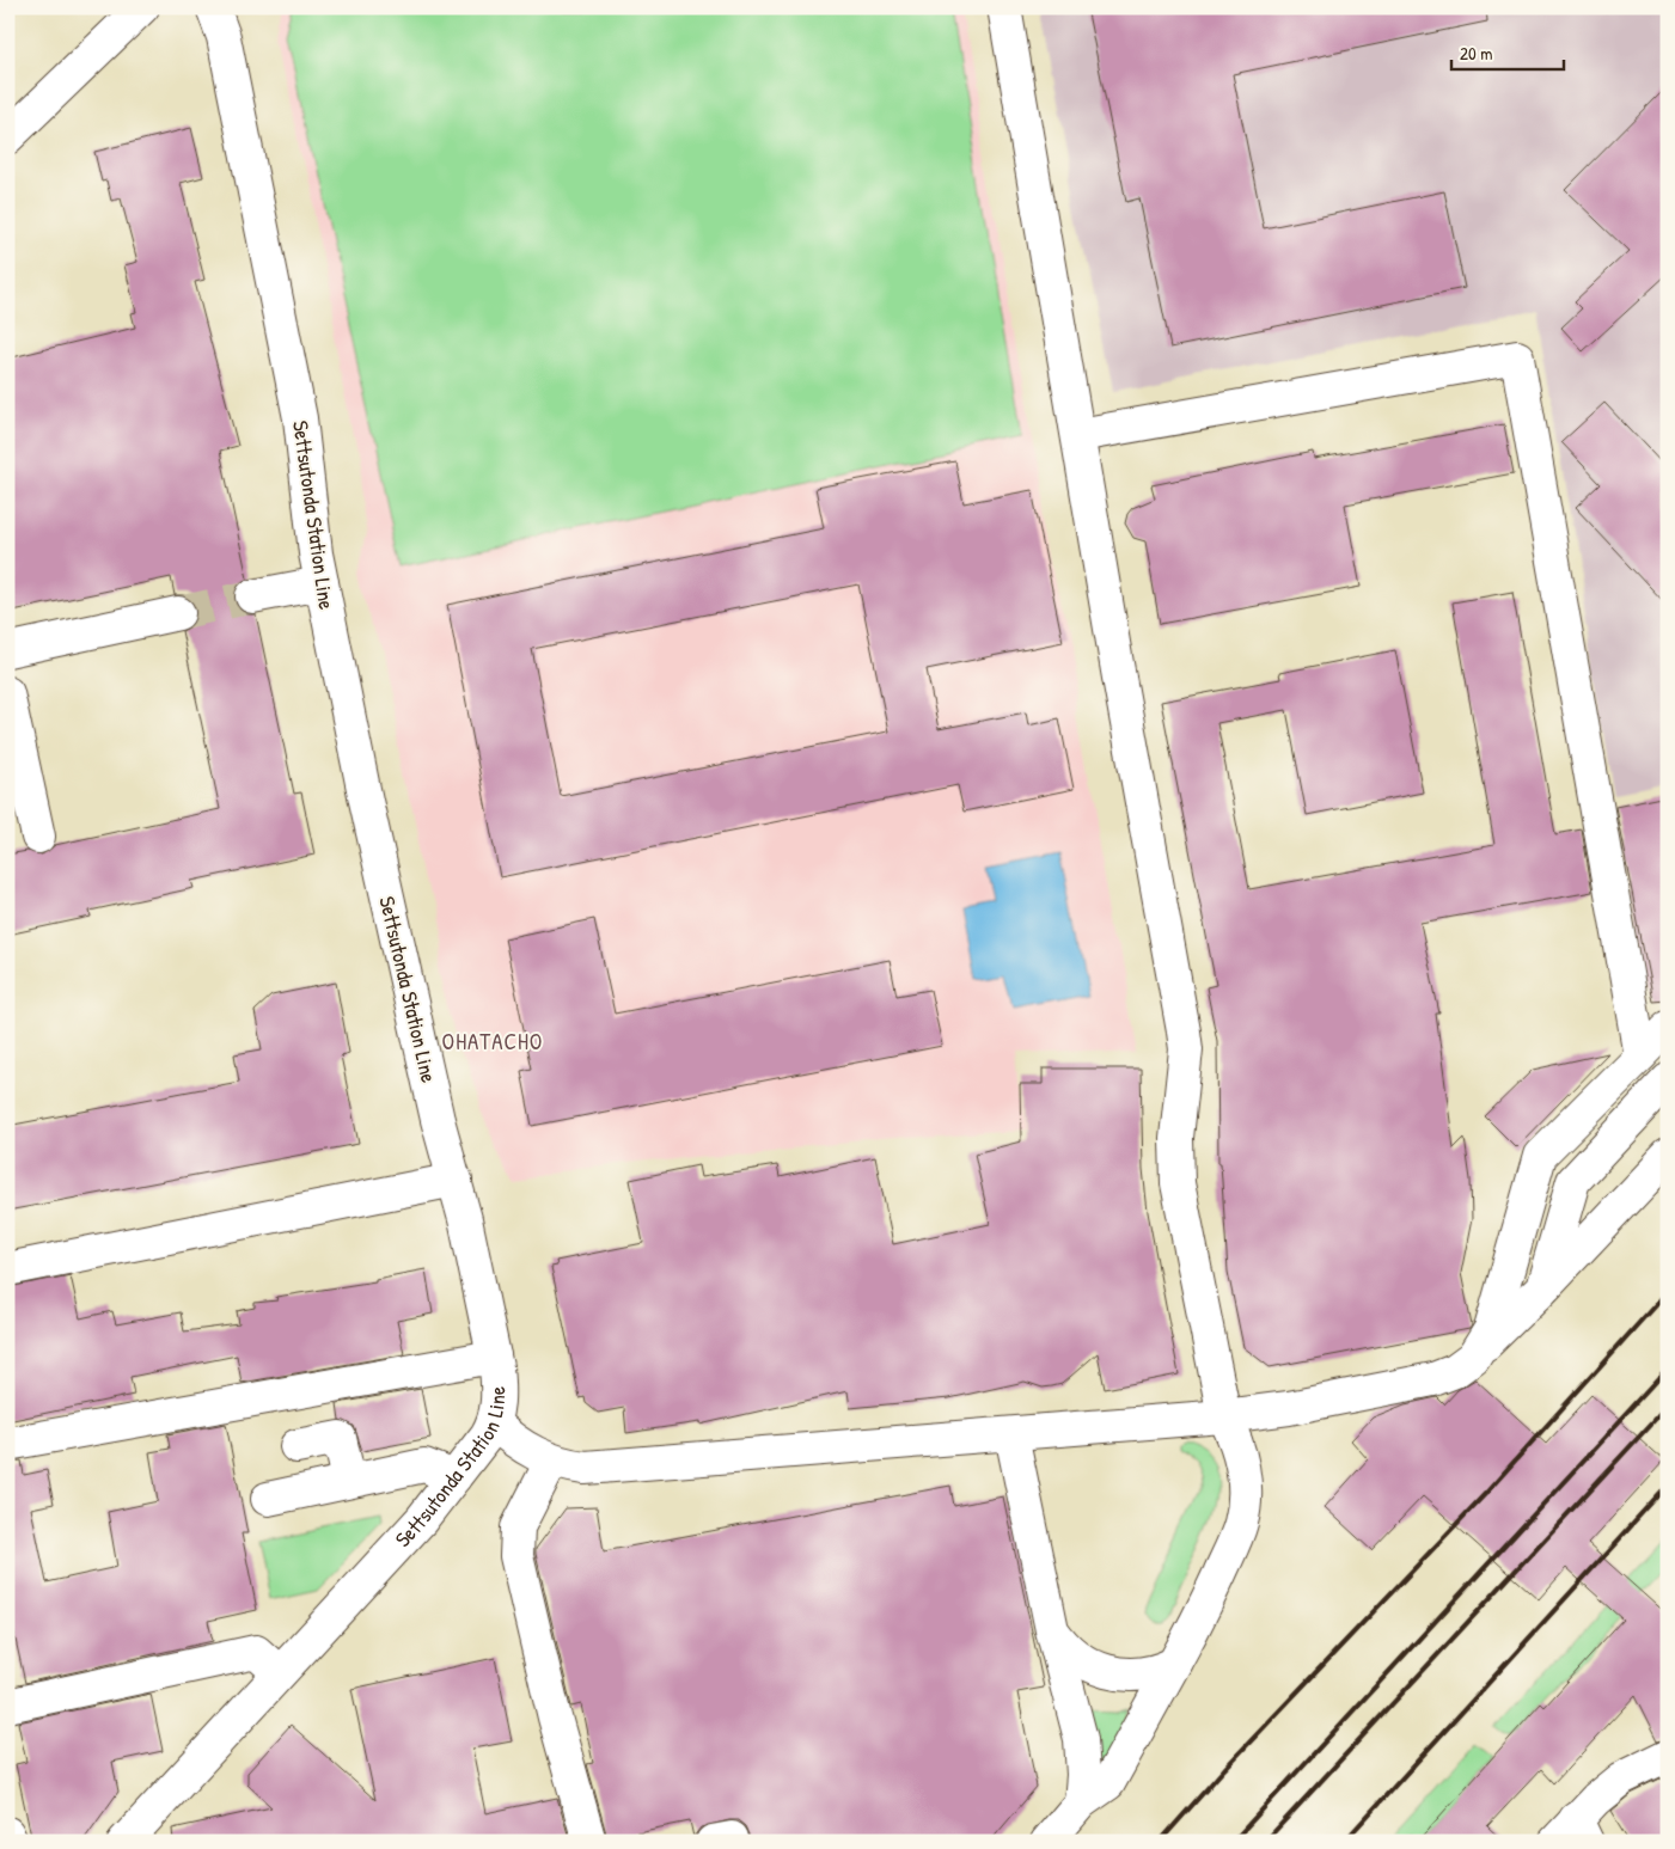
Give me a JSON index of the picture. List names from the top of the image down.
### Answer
{
  "streets": {
    "main road": ["Settsutonda Station Line"]
  },
  "districts": ["OHATACHO"],
  "scale_bar": "20 m"
}
